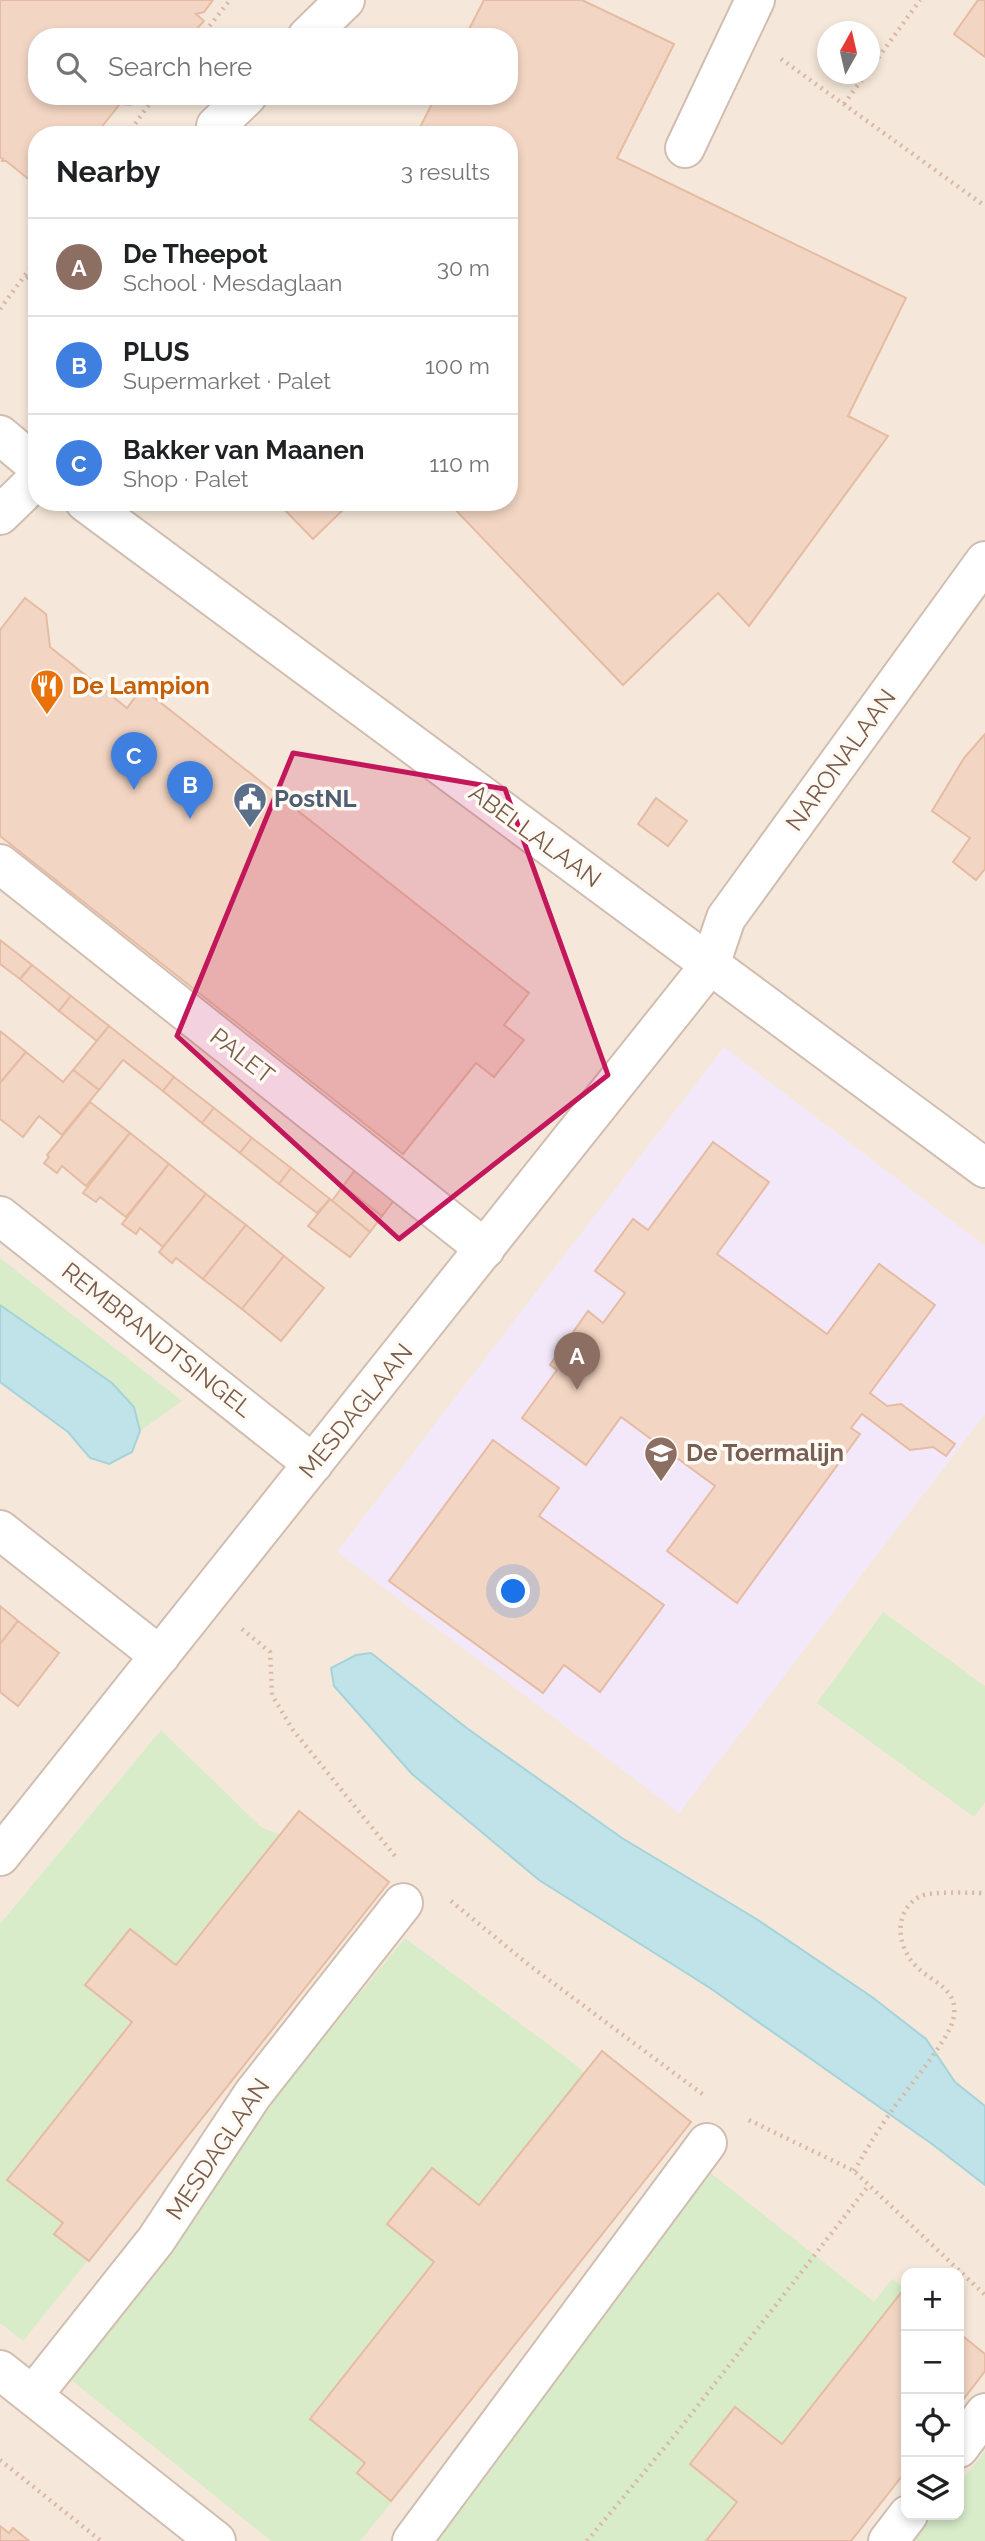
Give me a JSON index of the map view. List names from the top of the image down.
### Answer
{
  "streets": {
    "street": [
      "NARONALAAN",
      "ABELLALAAN",
      "PALET",
      "REMBRANDTSINGEL",
      "MESDAGLAAN"
    ]
  },
  "crossings": [
    ["NARONALAAN", "ABELLALAAN"],
    ["NARONALAAN", "MESDAGLAAN"],
    ["ABELLALAAN", "MESDAGLAAN"],
    ["PALET", "MESDAGLAAN"],
    ["REMBRANDTSINGEL", "MESDAGLAAN"]
  ],
  "places": {
    "restaurant": ["De Lampion"],
    "public building": ["PostNL"],
    "school or university": ["De Toermalijn"]
  },
  "north": "top",
  "page": {
    "search": "Search here",
    "heading": ["Nearby", "3 results"],
    "list": [
      {
        "mark": "A",
        "name": "De Theepot",
        "note": "School · Mesdaglaan",
        "value": "30 m"
      },
      {
        "mark": "B",
        "name": "PLUS",
        "note": "Supermarket · Palet",
        "value": "100 m"
      },
      {
        "mark": "C",
        "name": "Bakker van Maanen",
        "note": "Shop · Palet",
        "value": "110 m"
      }
    ],
    "pins": ["C", "B", "A"],
    "map_buttons": ["+", "−"]
  }
}
